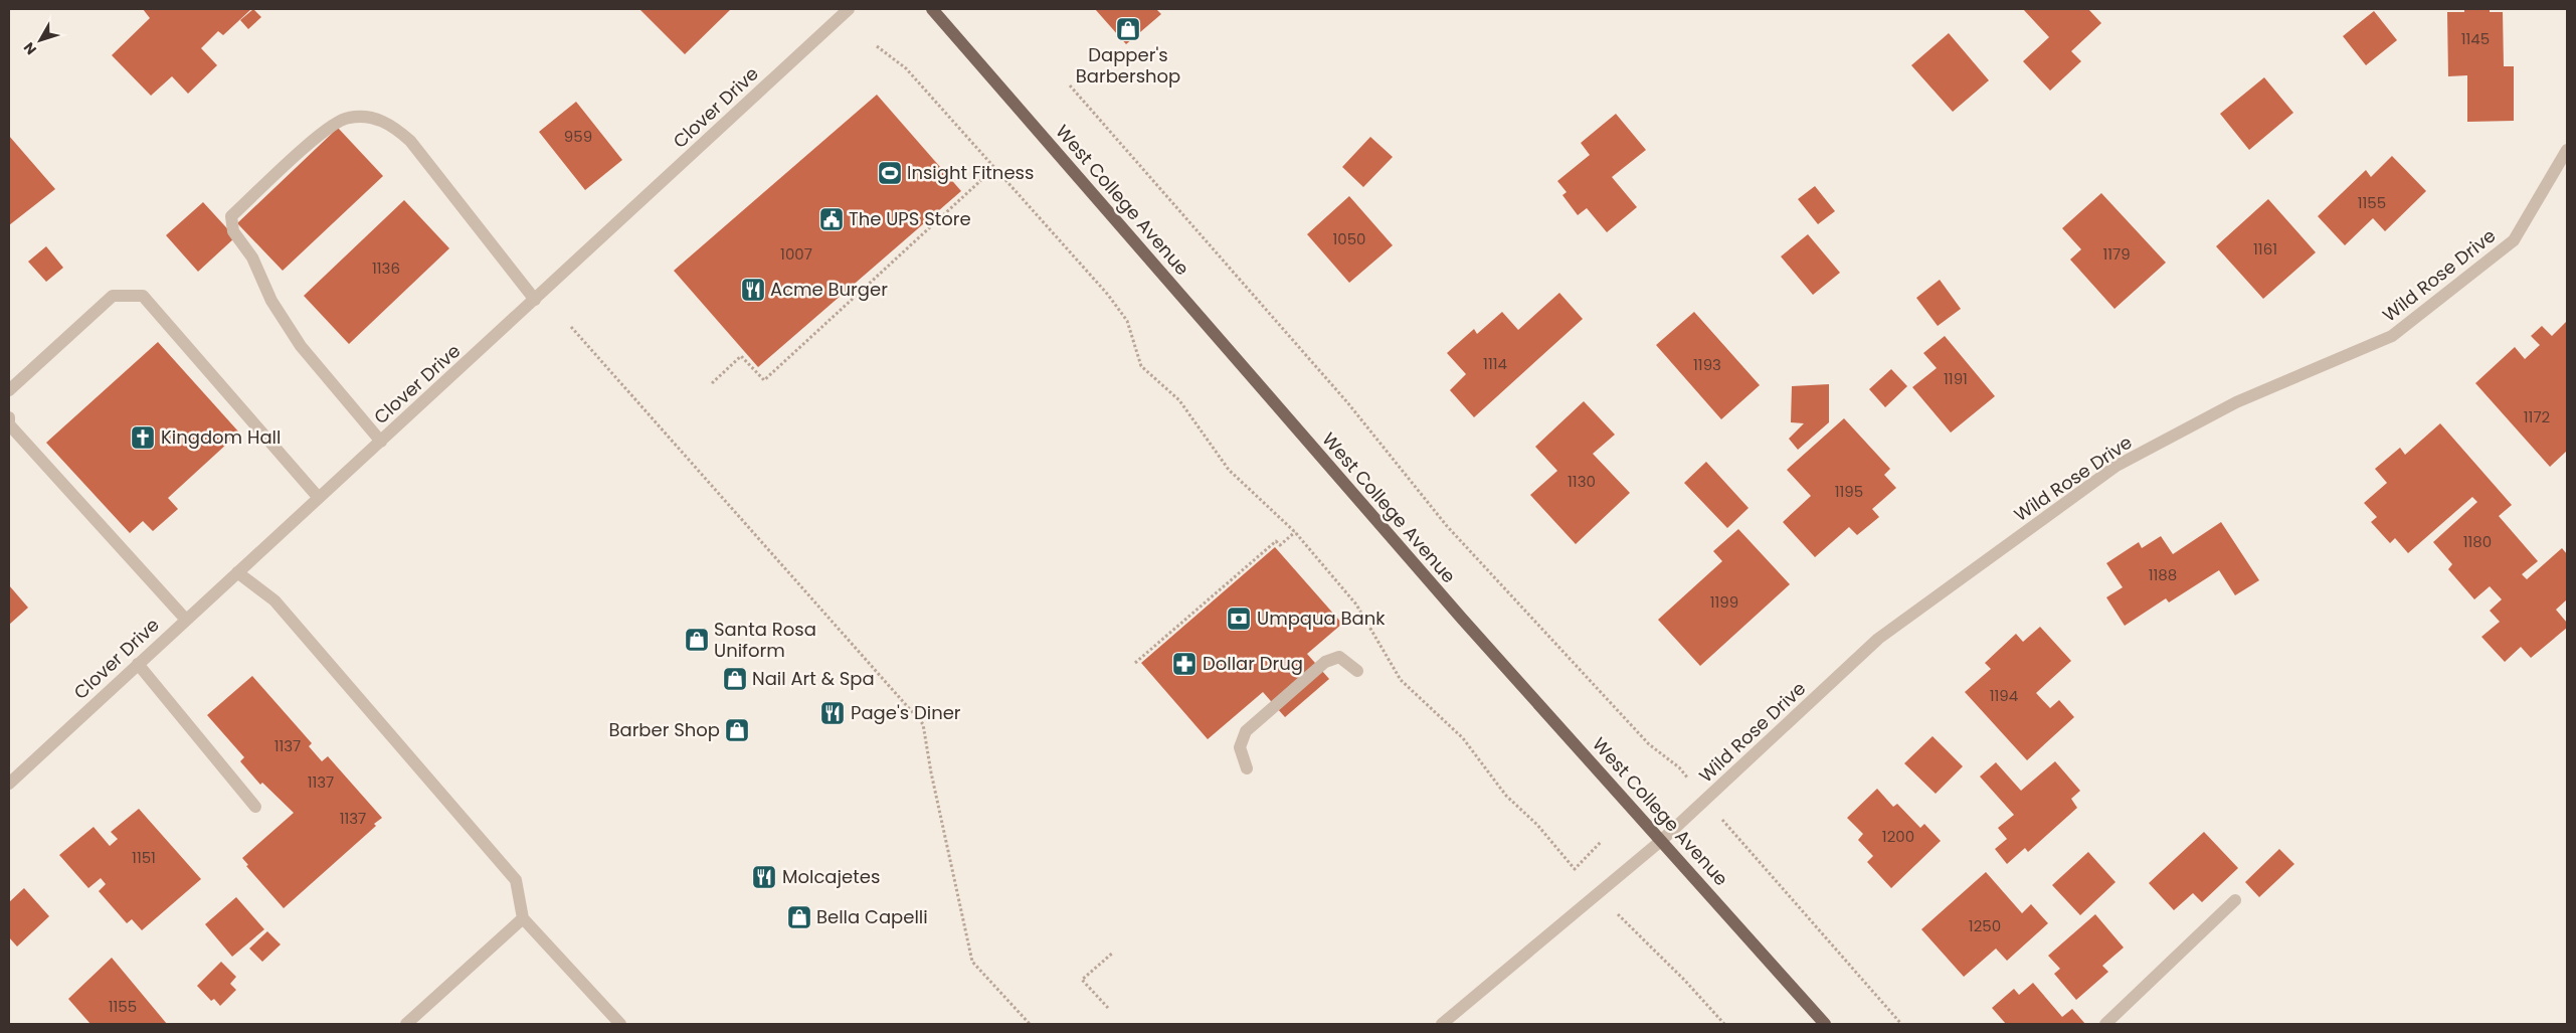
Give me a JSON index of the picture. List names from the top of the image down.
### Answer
{
  "streets": {
    "main road": ["West College Avenue"],
    "street": ["Clover Drive", "Wild Rose Drive"]
  },
  "crossings": [
    ["West College Avenue", "Wild Rose Drive"]
  ],
  "places": {
    "shop": [
      "Dapper's Barbershop",
      "Santa Rosa Uniform",
      "Nail Art & Spa",
      "Barber Shop",
      "Bella Capelli"
    ],
    "sports": ["Insight Fitness"],
    "public building": ["The UPS Store"],
    "restaurant": ["Acme Burger", "Page's Diner", "Molcajetes"],
    "church": ["Kingdom Hall"],
    "bank": ["Umpqua Bank"],
    "pharmacy": ["Dollar Drug"]
  },
  "house_numbers": [
    "1145",
    "959",
    "1155",
    "1050",
    "1161",
    "1007",
    "1179",
    "1136",
    "1114",
    "1193",
    "1191",
    "1172",
    "1130",
    "1195",
    "1180",
    "1188",
    "1199",
    "1194",
    "1137",
    "1137",
    "1137",
    "1200",
    "1151",
    "1250",
    "1155"
  ],
  "north": "bottom left"
}
